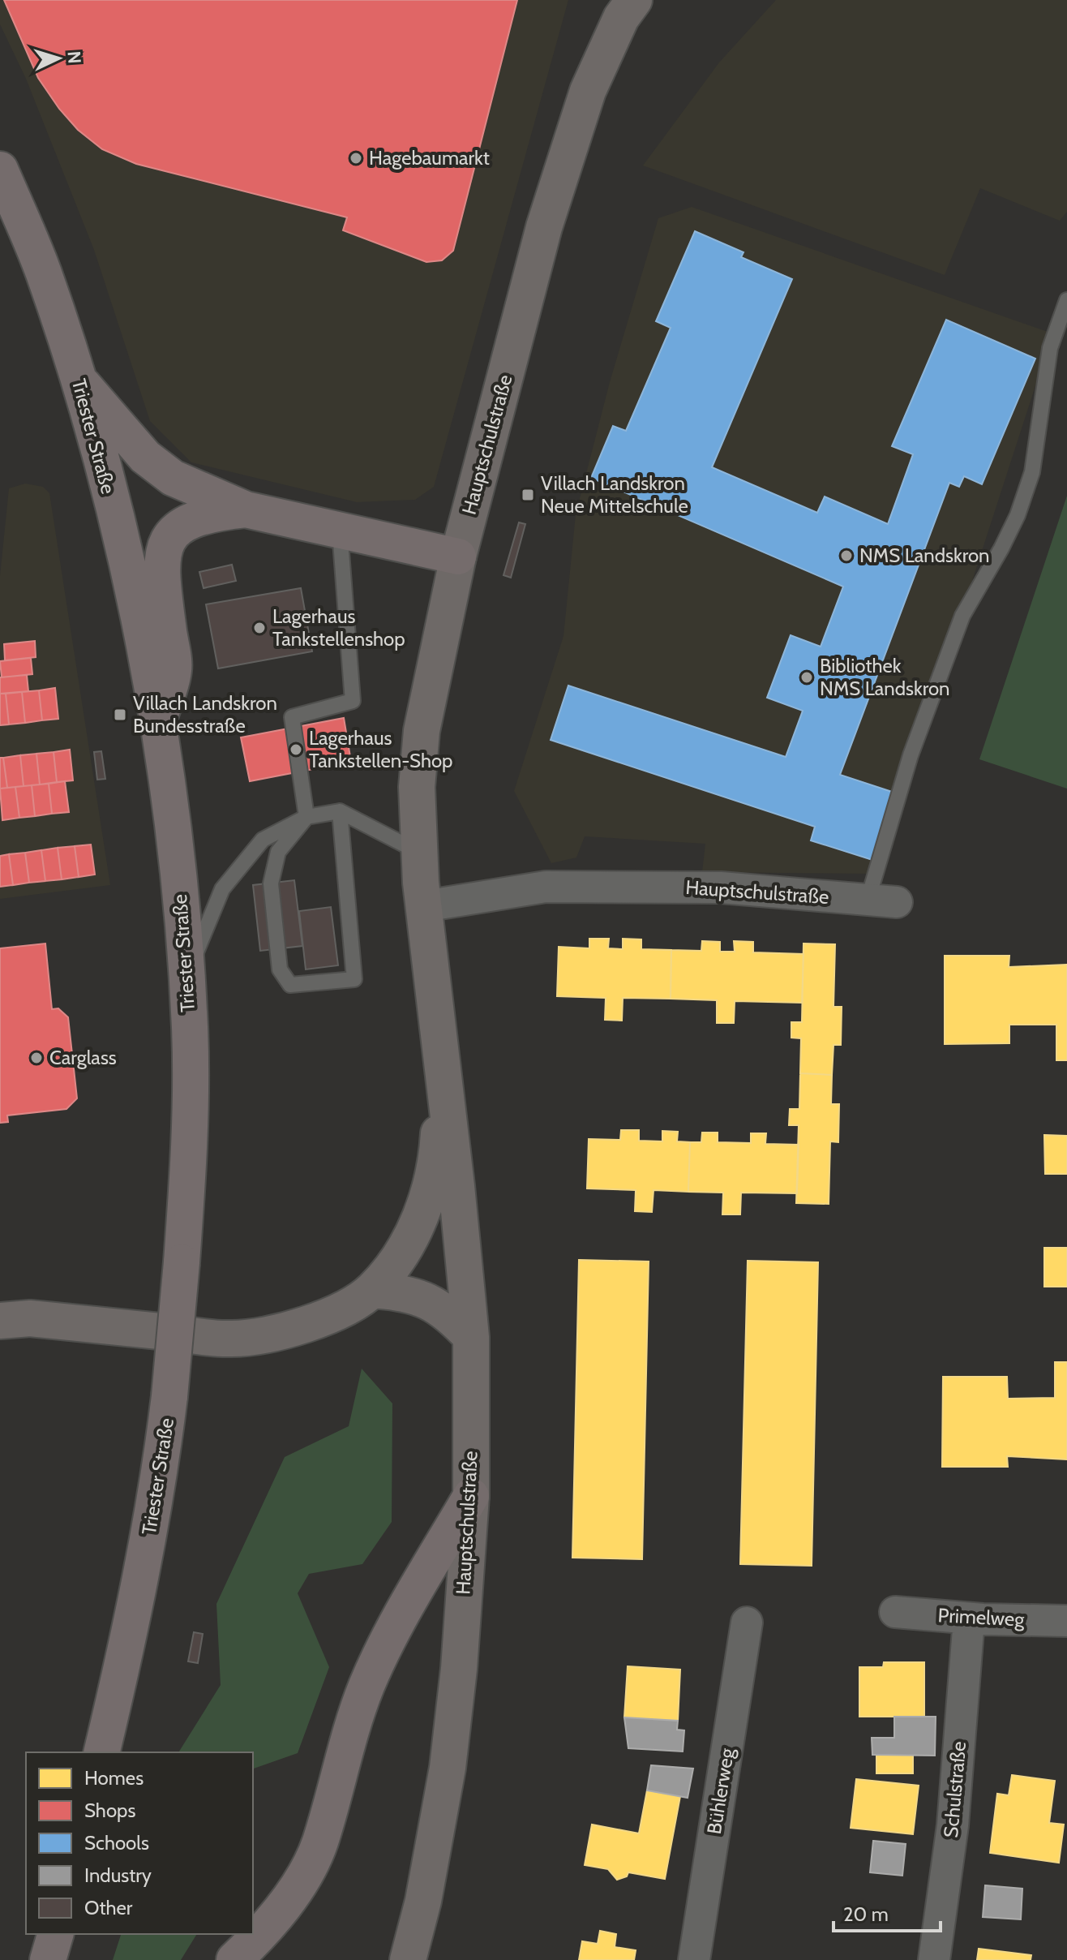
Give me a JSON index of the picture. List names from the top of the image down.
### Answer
{
  "streets": {
    "main road": ["Triester Straße", "Hauptschulstraße"],
    "street": ["Primelweg", "Schulstraße", "Bühlerweg"]
  },
  "crossings": [
    ["Primelweg", "Schulstraße"]
  ],
  "places": {
    "other": [
      "Hagebaumarkt",
      "NMS Landskron",
      "Lagerhaus Tankstellenshop",
      "Bibliothek NMS Landskron",
      "Lagerhaus Tankstellen-Shop",
      "Carglass"
    ],
    "transit": ["Villach Landskron Neue Mittelschule", "Villach Landskron Bundesstraße"]
  },
  "legend": [
    "Homes",
    "Shops",
    "Schools",
    "Industry",
    "Other"
  ],
  "scale_bar": "20 m",
  "north": "right"
}
